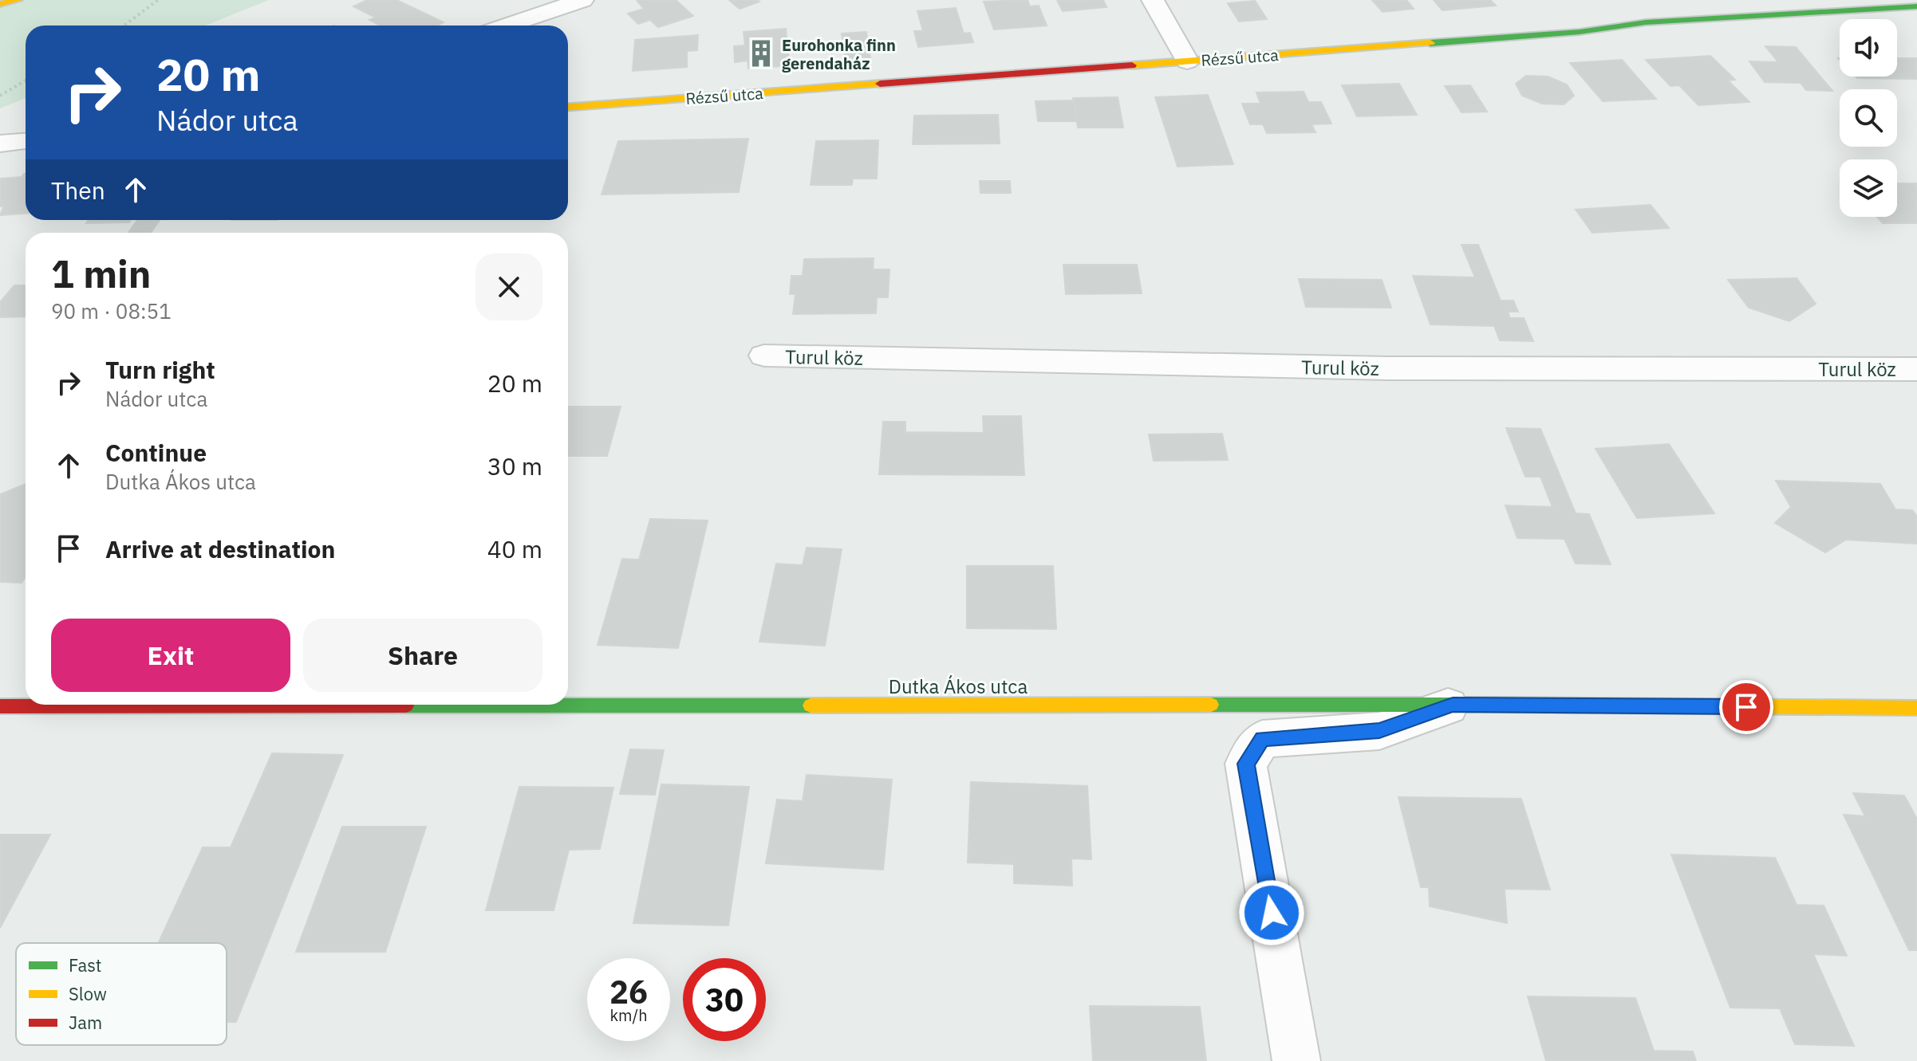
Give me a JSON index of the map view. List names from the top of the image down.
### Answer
{
  "streets": {
    "street": ["Rézsű utca", "Turul köz", "Dutka Ákos utca"]
  },
  "places": {
    "building": ["Eurohonka finn gerendaház"]
  },
  "legend": ["Fast", "Slow", "Jam"],
  "page": {
    "turn": ["20 m", "Nádor utca"],
    "then": "Then",
    "heading": ["1 min", "90 m · 08:51"],
    "list": [
      {
        "name": "Turn right",
        "note": "Nádor utca",
        "value": "20 m"
      },
      {
        "name": "Continue",
        "note": "Dutka Ákos utca",
        "value": "30 m"
      },
      {
        "name": "Arrive at destination",
        "value": "40 m"
      }
    ],
    "buttons": ["Exit", "Share"],
    "speed": "26 km/h",
    "limit": "30"
  }
}
